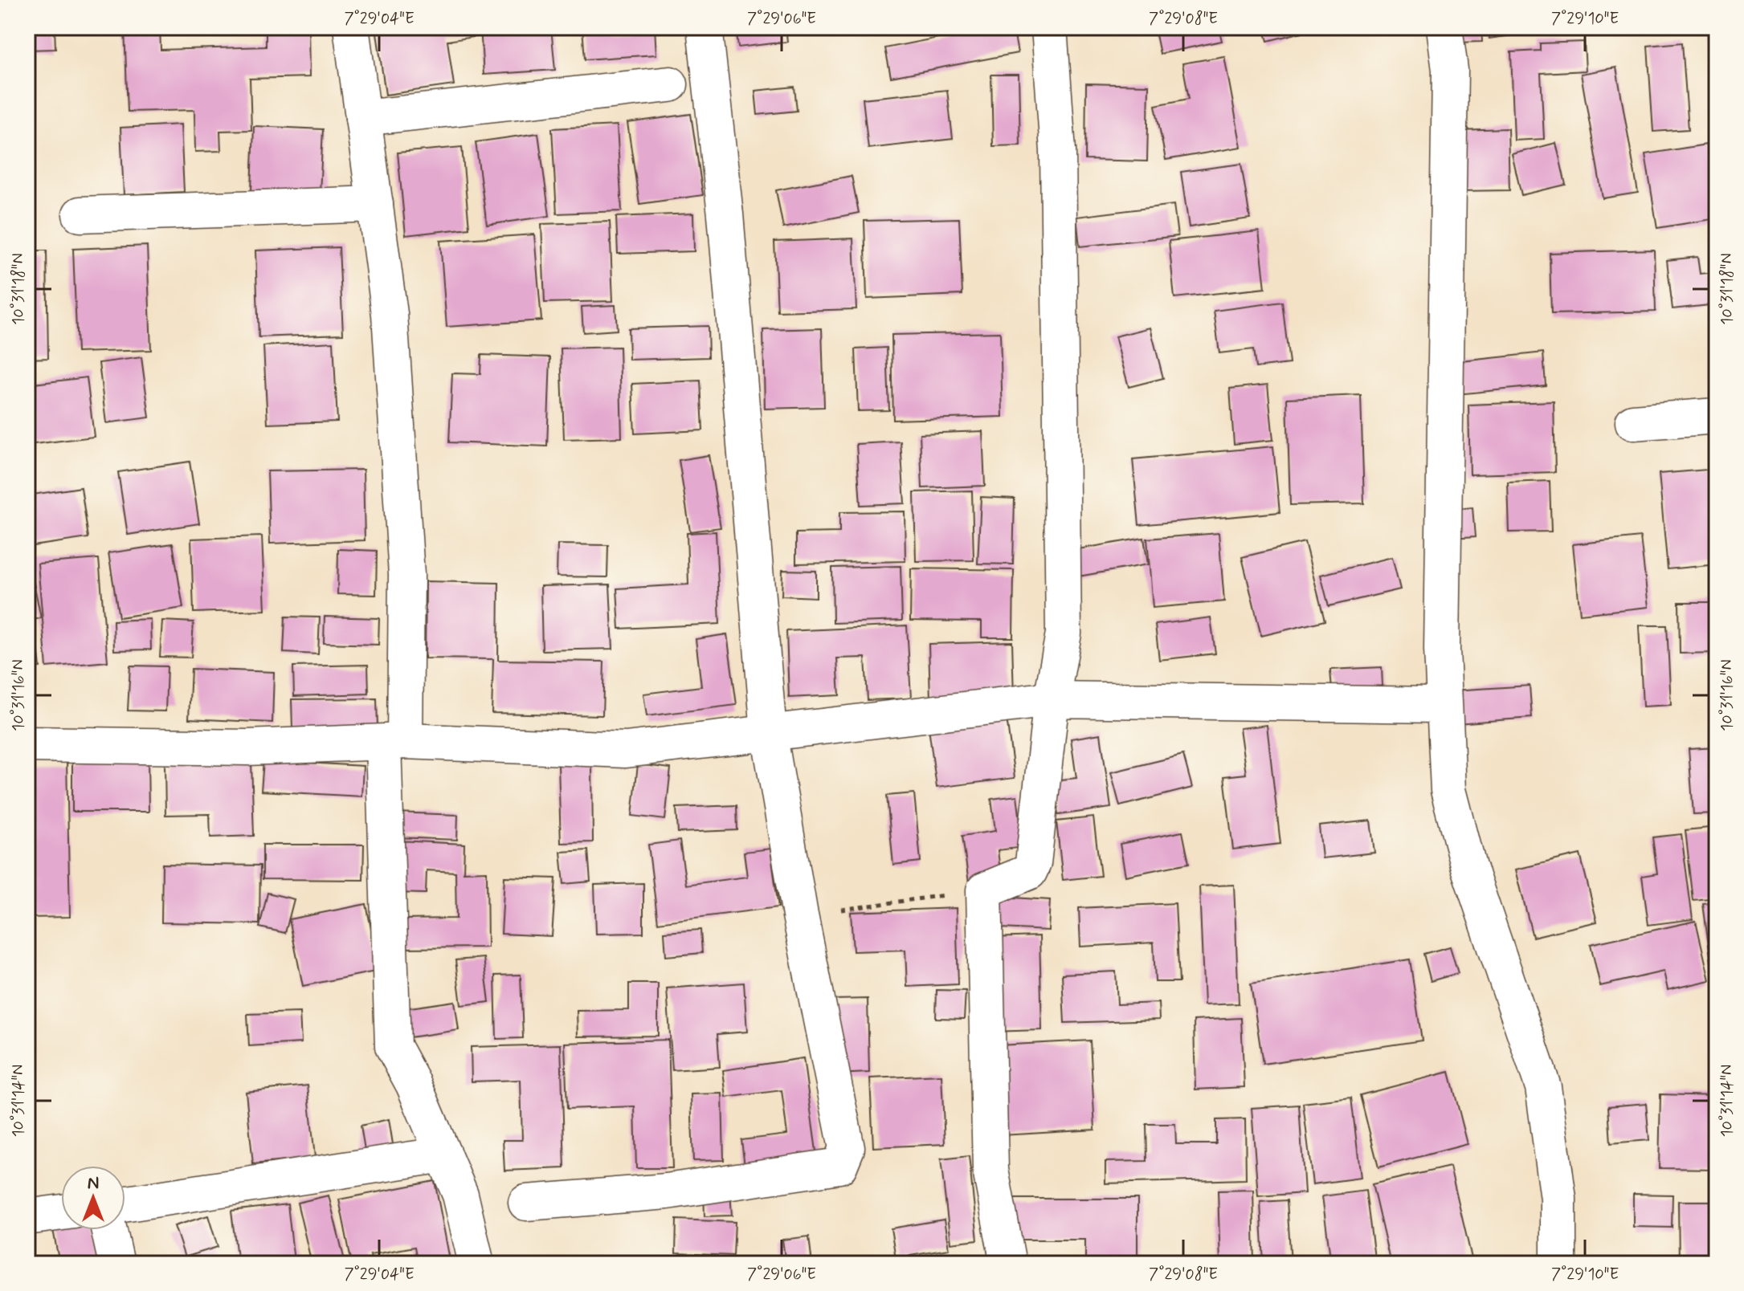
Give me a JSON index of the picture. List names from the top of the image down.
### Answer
{
  "north": "top",
  "coordinates": [
    "7°29'04\"E",
    "7°29'06\"E",
    "7°29'08\"E",
    "7°29'10\"E",
    "10°31'18\"N",
    "10°31'16\"N",
    "10°31'14\"N"
  ]
}
